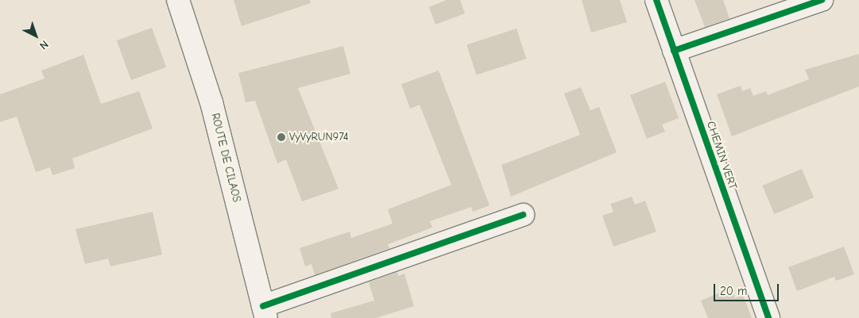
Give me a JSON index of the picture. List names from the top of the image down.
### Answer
{
  "streets": {
    "street": ["CHEMIN VERT", "ROUTE DE CILAOS"]
  },
  "places": ["VyVyRUN974"],
  "scale_bar": "20 m",
  "north": "bottom right"
}
